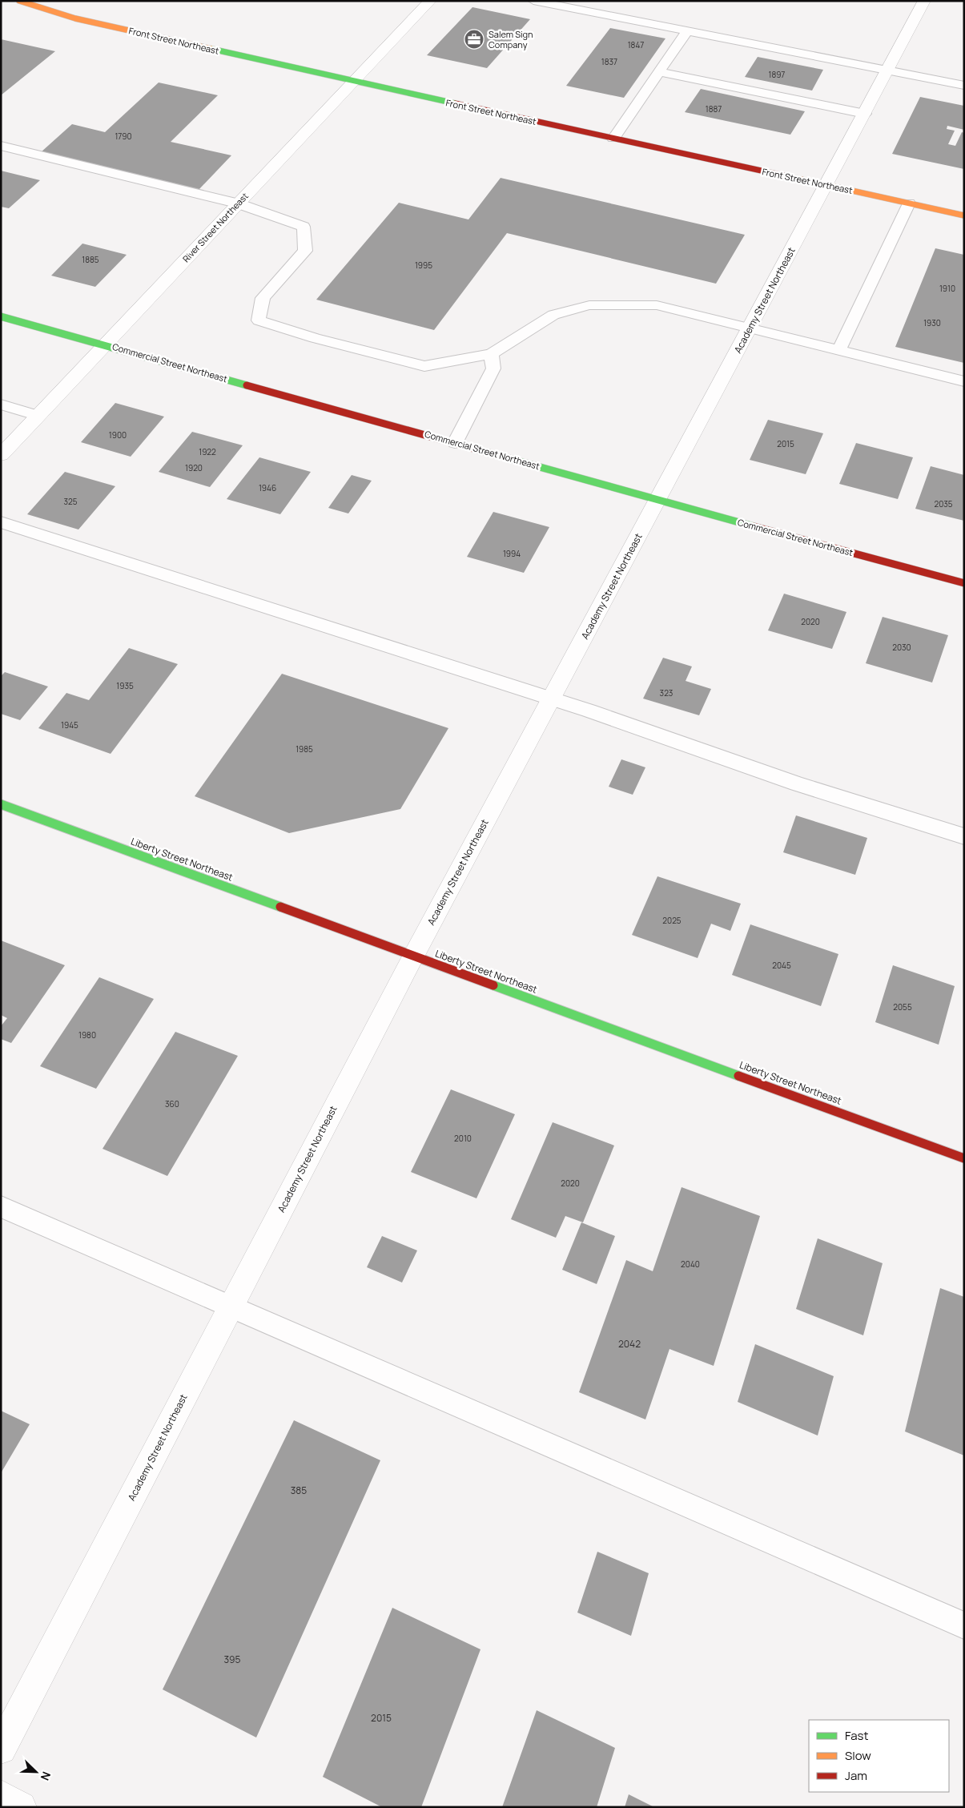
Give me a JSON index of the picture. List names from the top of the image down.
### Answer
{
  "streets": {
    "main road": ["Front Street Northeast", "Commercial Street Northeast", "Liberty Street Northeast"],
    "street": ["River Street Northeast", "Academy Street Northeast"]
  },
  "crossings": [
    ["Front Street Northeast", "River Street Northeast"],
    ["Front Street Northeast", "Academy Street Northeast"],
    ["River Street Northeast", "Commercial Street Northeast"],
    ["Academy Street Northeast", "Commercial Street Northeast"],
    ["Academy Street Northeast", "Liberty Street Northeast"]
  ],
  "places": {
    "office": ["Salem Sign Company"]
  },
  "house_numbers": [
    "1847",
    "1837",
    "1897",
    "1887",
    "1790",
    "1885",
    "1995",
    "1910",
    "1930",
    "1900",
    "2015",
    "1922",
    "1920",
    "1946",
    "325",
    "2035",
    "1994",
    "2020",
    "2030",
    "1935",
    "323",
    "1945",
    "1985",
    "2025",
    "2045",
    "2055",
    "1980",
    "360",
    "2010",
    "2020",
    "2040",
    "2042",
    "385",
    "395",
    "2015"
  ],
  "legend": ["Fast", "Slow", "Jam"],
  "north": "bottom right"
}
